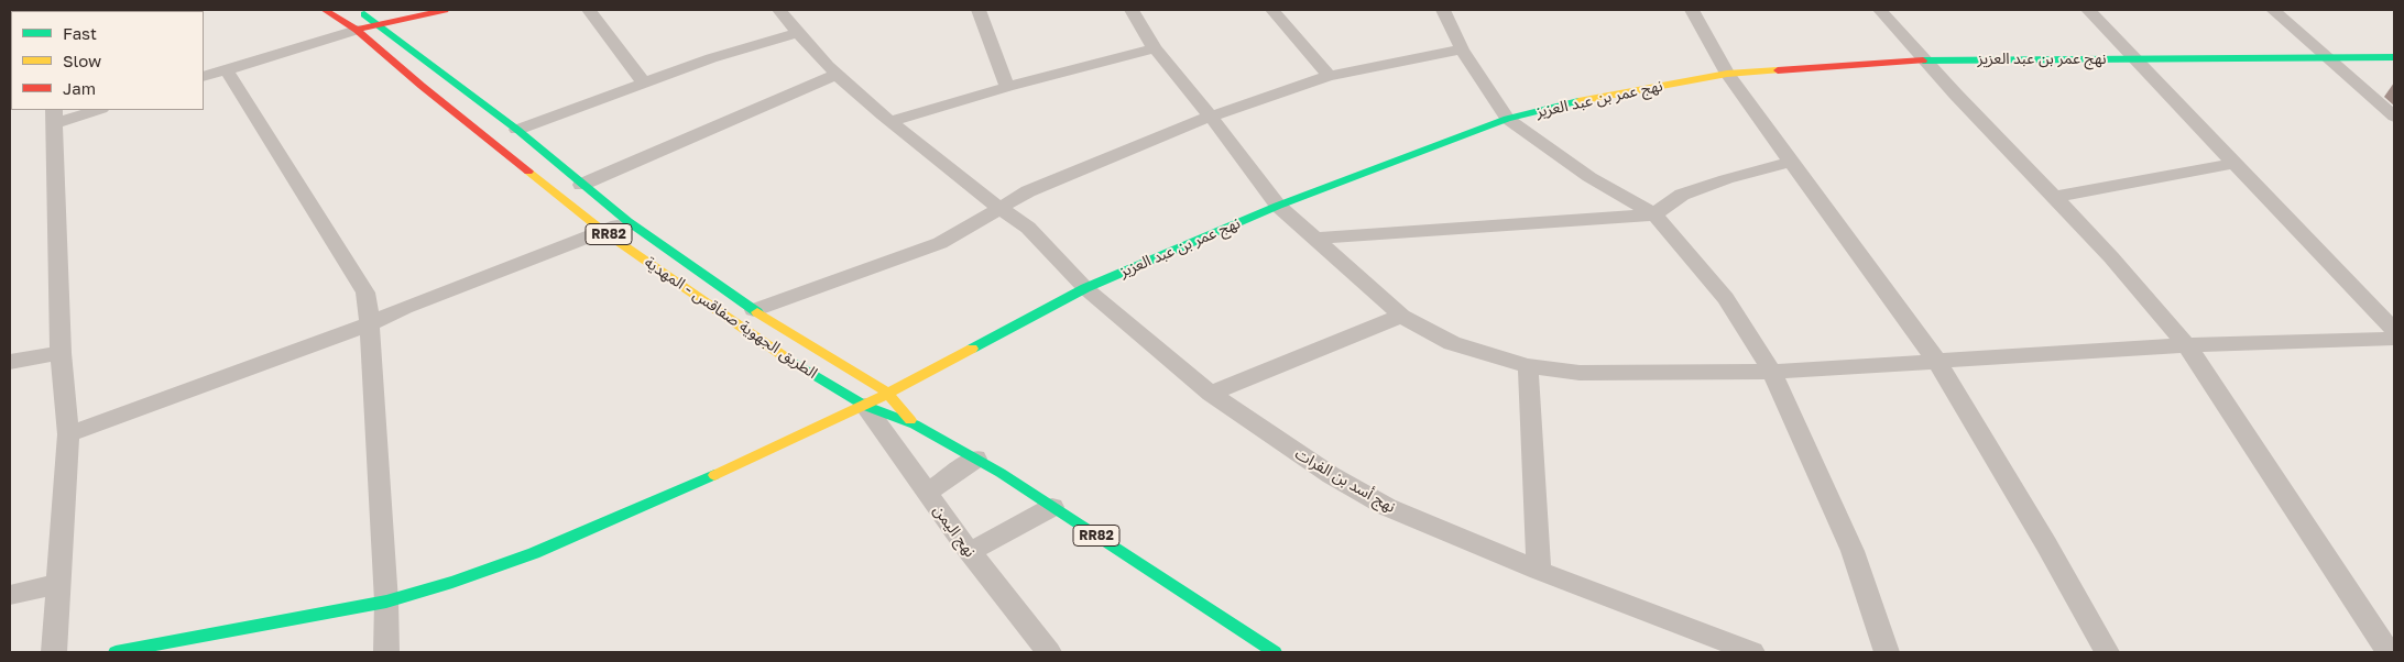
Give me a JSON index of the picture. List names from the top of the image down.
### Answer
{
  "streets": {
    "street": [
      "نهج عمر بن عبد العزيز",
      "RR82",
      "الطريق الجهوية صفاقس - المهدية",
      "نهج أسد بن الفرات",
      "نهج اليمن"
    ]
  },
  "crossings": [
    ["نهج عمر بن عبد العزيز", "الطريق الجهوية صفاقس - المهدية"],
    ["نهج عمر بن عبد العزيز", "نهج أسد بن الفرات"],
    ["نهج عمر بن عبد العزيز", "نهج اليمن"],
    ["الطريق الجهوية صفاقس - المهدية", "نهج اليمن"]
  ],
  "legend": ["Fast", "Slow", "Jam"]
}
